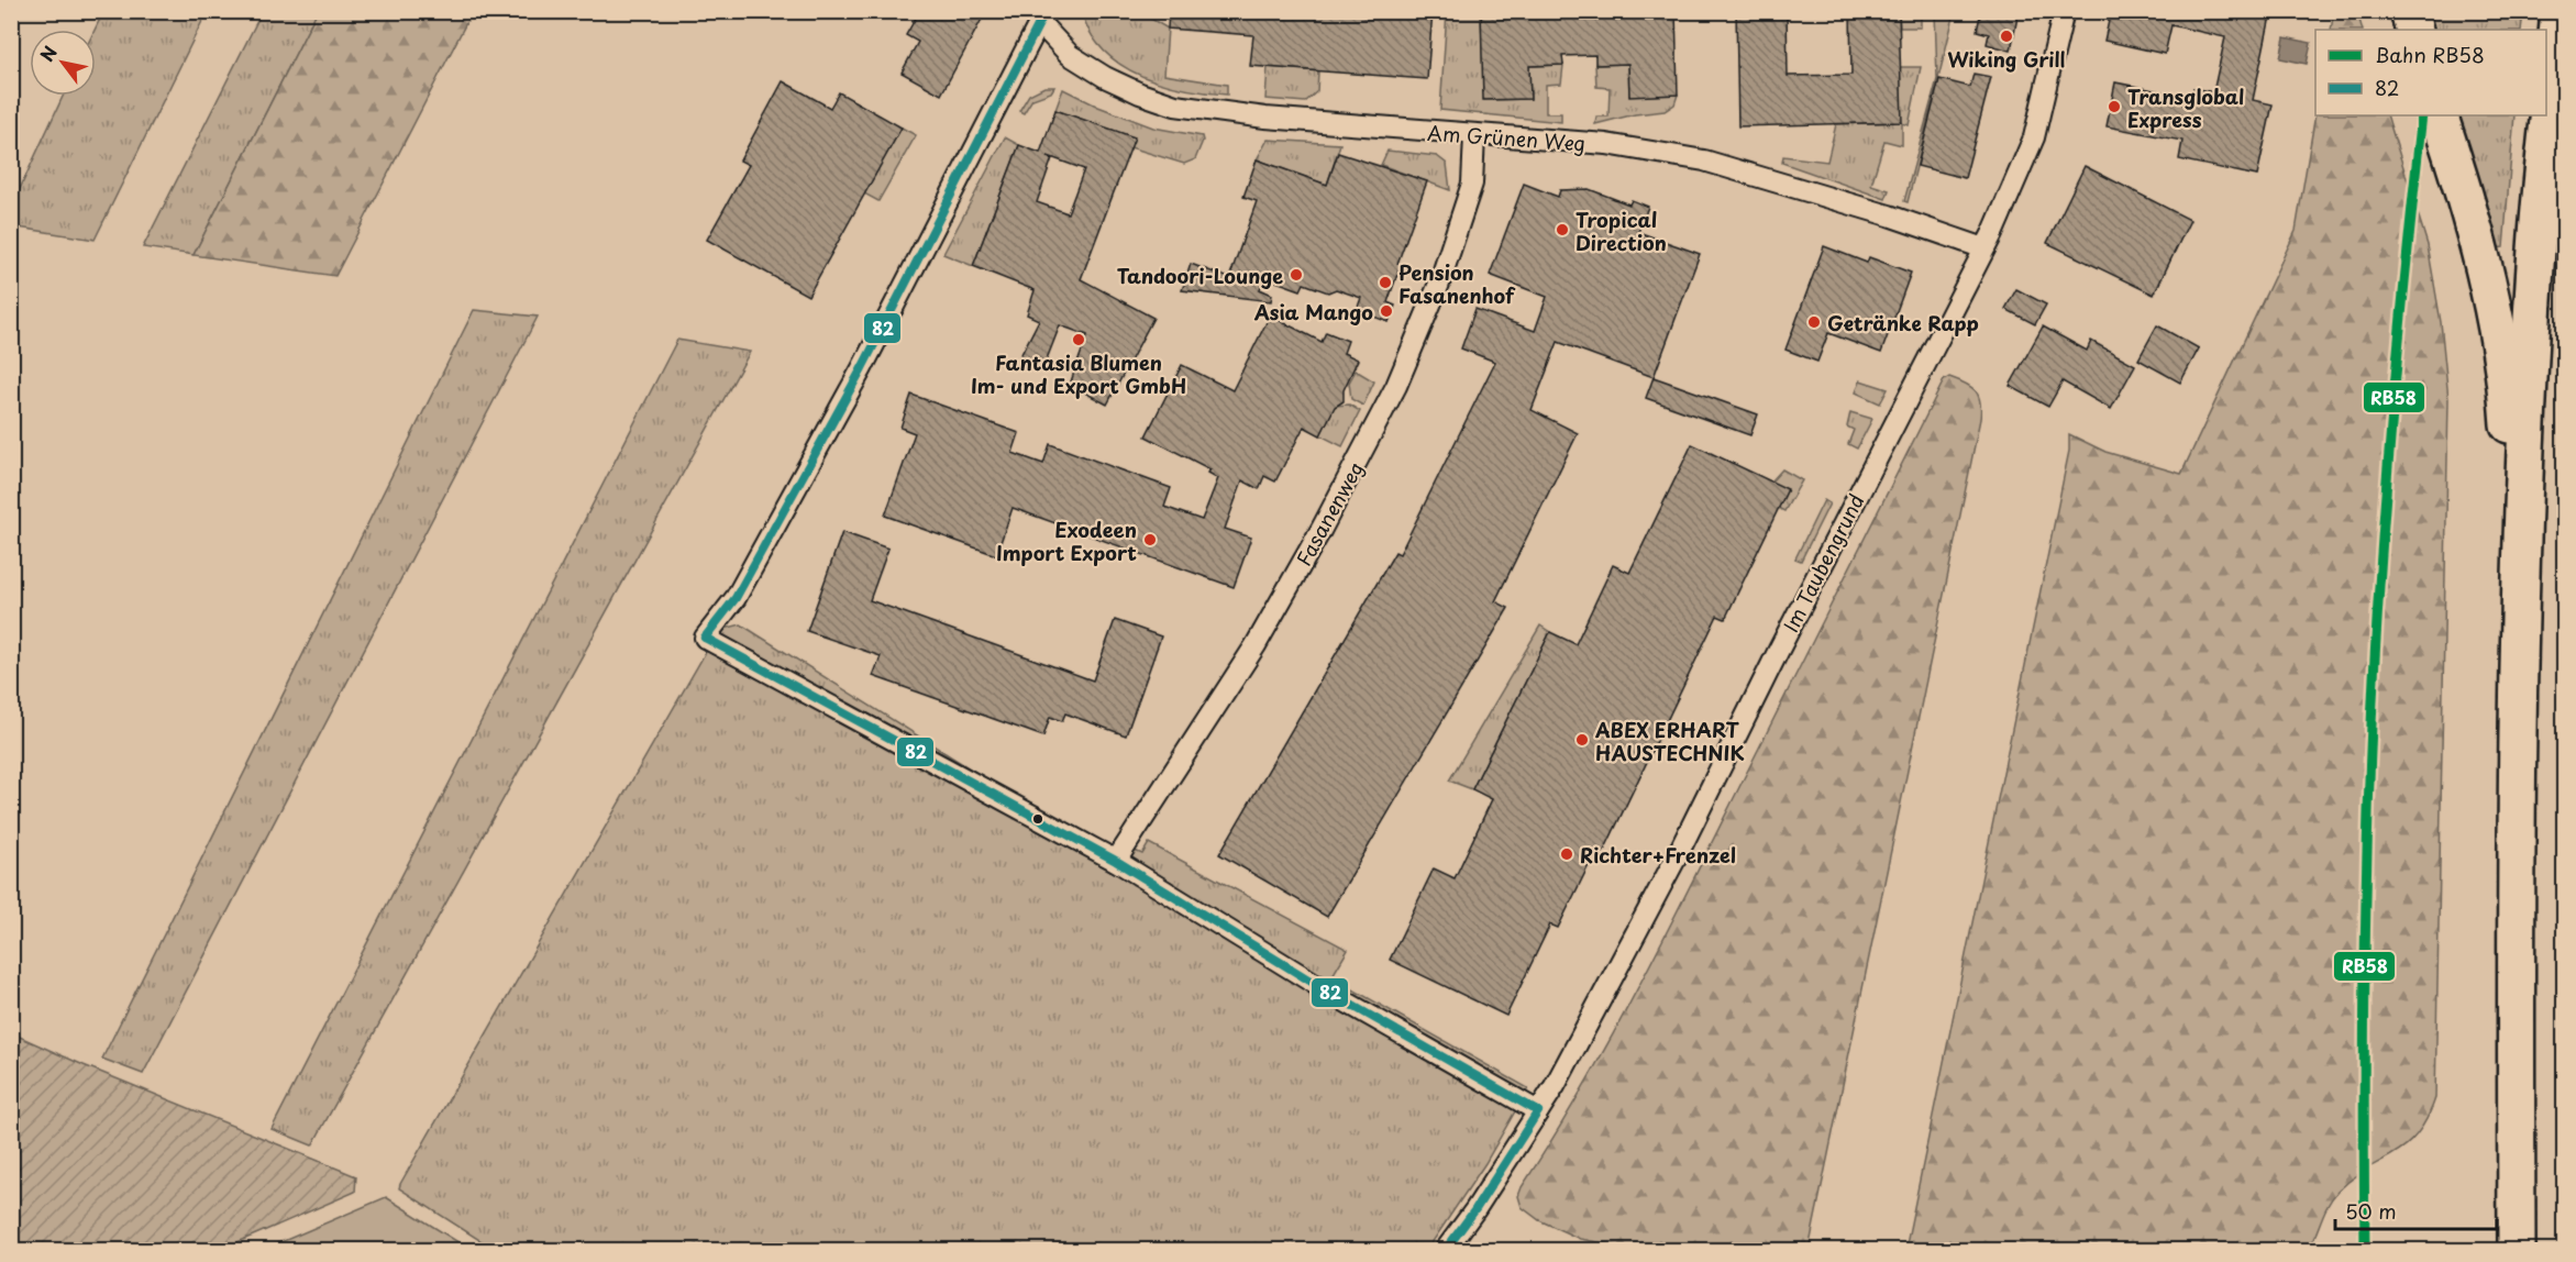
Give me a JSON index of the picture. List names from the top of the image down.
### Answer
{
  "streets": {
    "street": ["Am Grünen Weg", "Fasanenweg", "Im Taubengrund"]
  },
  "crossings": [
    ["Am Grünen Weg", "Fasanenweg"],
    ["Am Grünen Weg", "Im Taubengrund"]
  ],
  "places": [
    "Wiking Grill",
    "Transglobal Express",
    "Tropical Direction",
    "Tandoori-Lounge",
    "Pension Fasanenhof",
    "Asia Mango",
    "Getränke Rapp",
    "Fantasia Blumen Im- und Export GmbH",
    "Exodeen Import Export",
    "ABEX ERHART HAUSTECHNIK",
    "Richter+Frenzel"
  ],
  "lines": ["transit line 82", "rail line RB58"],
  "legend": ["Bahn RB58", "82"],
  "scale_bar": "50 m",
  "north": "top left"
}
